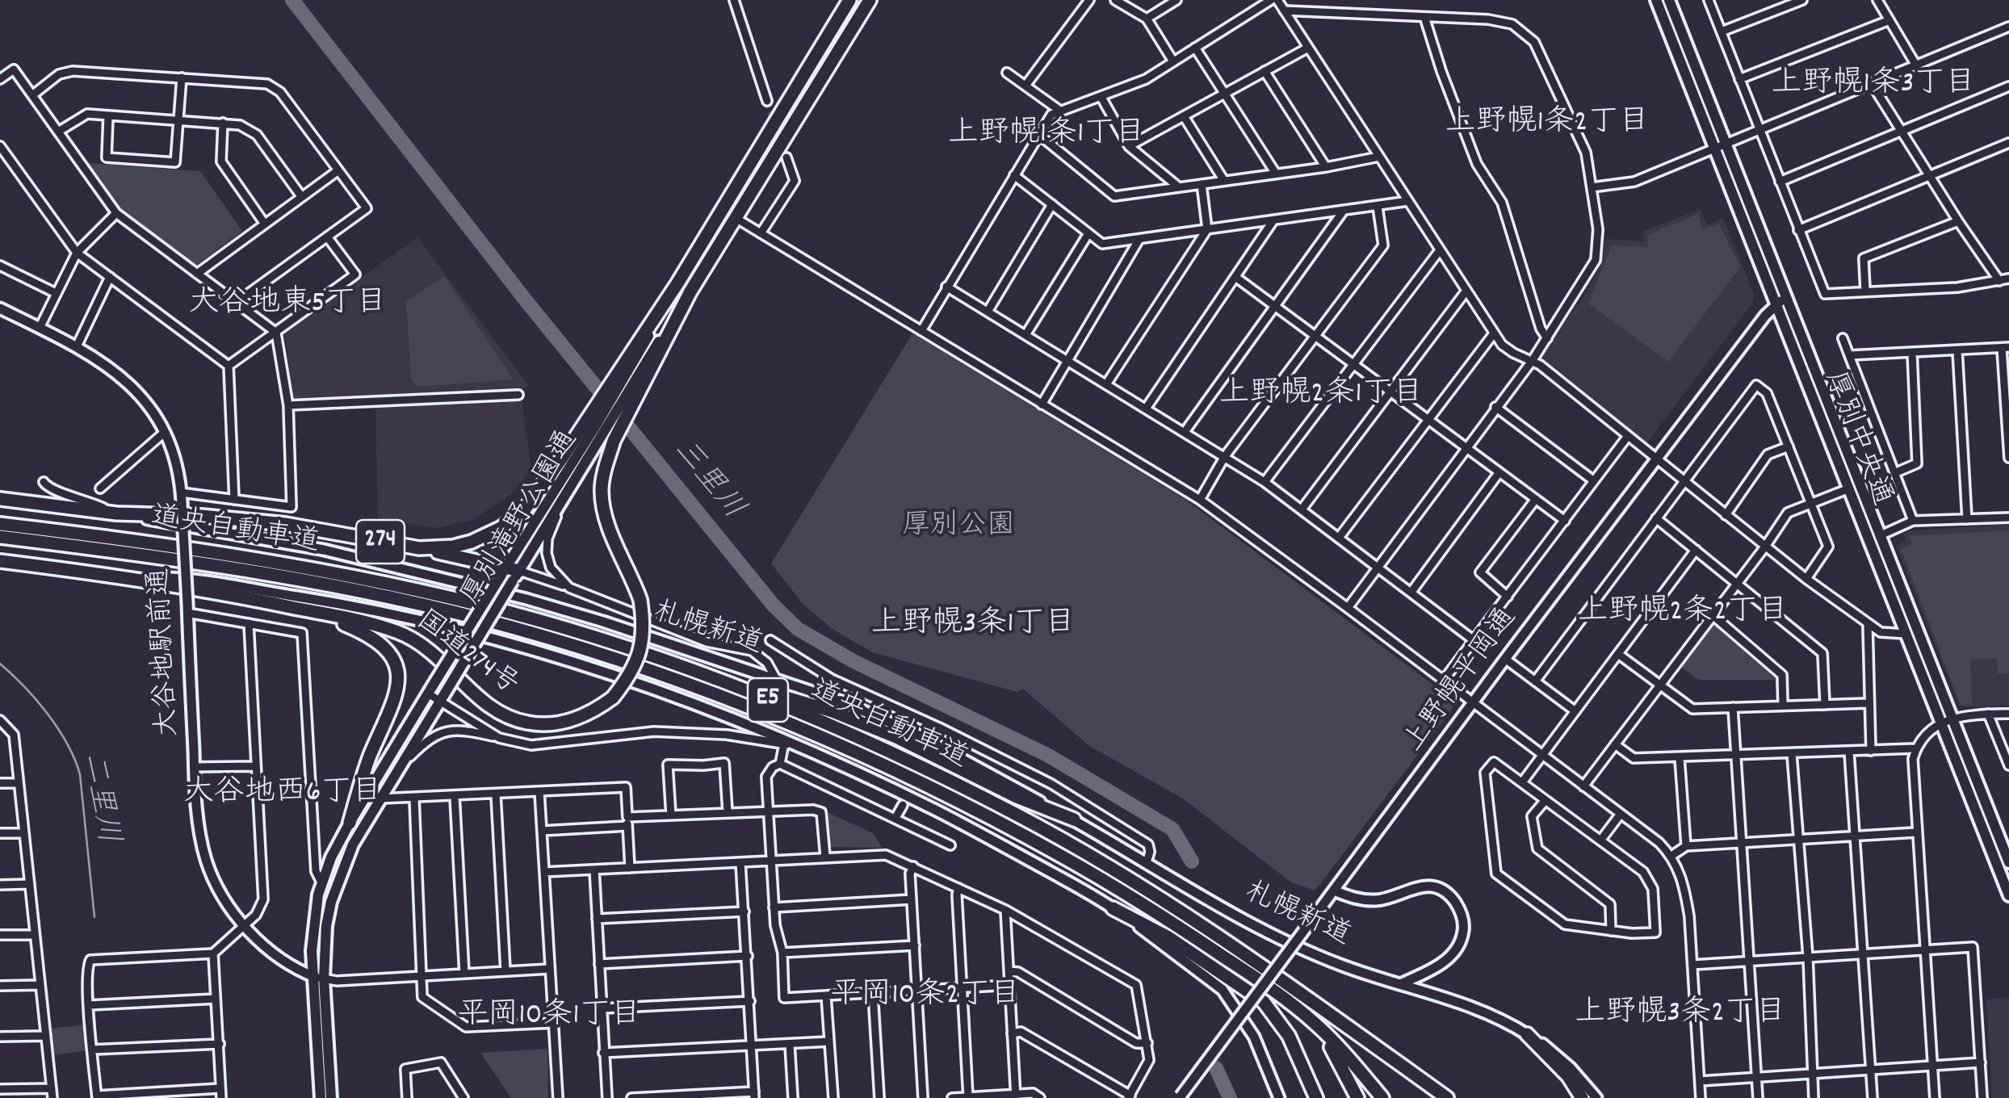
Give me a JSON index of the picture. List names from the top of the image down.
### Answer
{
  "streets": {
    "highway": [
      "道央自動車道",
      "274",
      "札幌新道",
      "国道274号",
      "E5"
    ],
    "main road": ["厚別中央通", "厚別滝野公園通"],
    "street": ["大谷地駅前通", "上野幌平岡通"]
  },
  "crossings": [
    ["厚別中央通", "上野幌平岡通"],
    ["厚別滝野公園通", "大谷地駅前通"],
    ["厚別滝野公園通", "国道274号"],
    ["274", "国道274号"],
    ["札幌新道", "国道274号"]
  ],
  "districts": [
    "上野幌1条3丁目",
    "上野幌1条2丁目",
    "上野幌1条1丁目",
    "大谷地東5丁目",
    "上野幌2条1丁目",
    "上野幌2条2丁目",
    "上野幌3条1丁目",
    "大谷地西6丁目",
    "平岡10条2丁目",
    "上野幌3条2丁目",
    "平岡10条1丁目"
  ],
  "water": ["三里川", "二里川"],
  "parks": ["厚別公園"]
}
